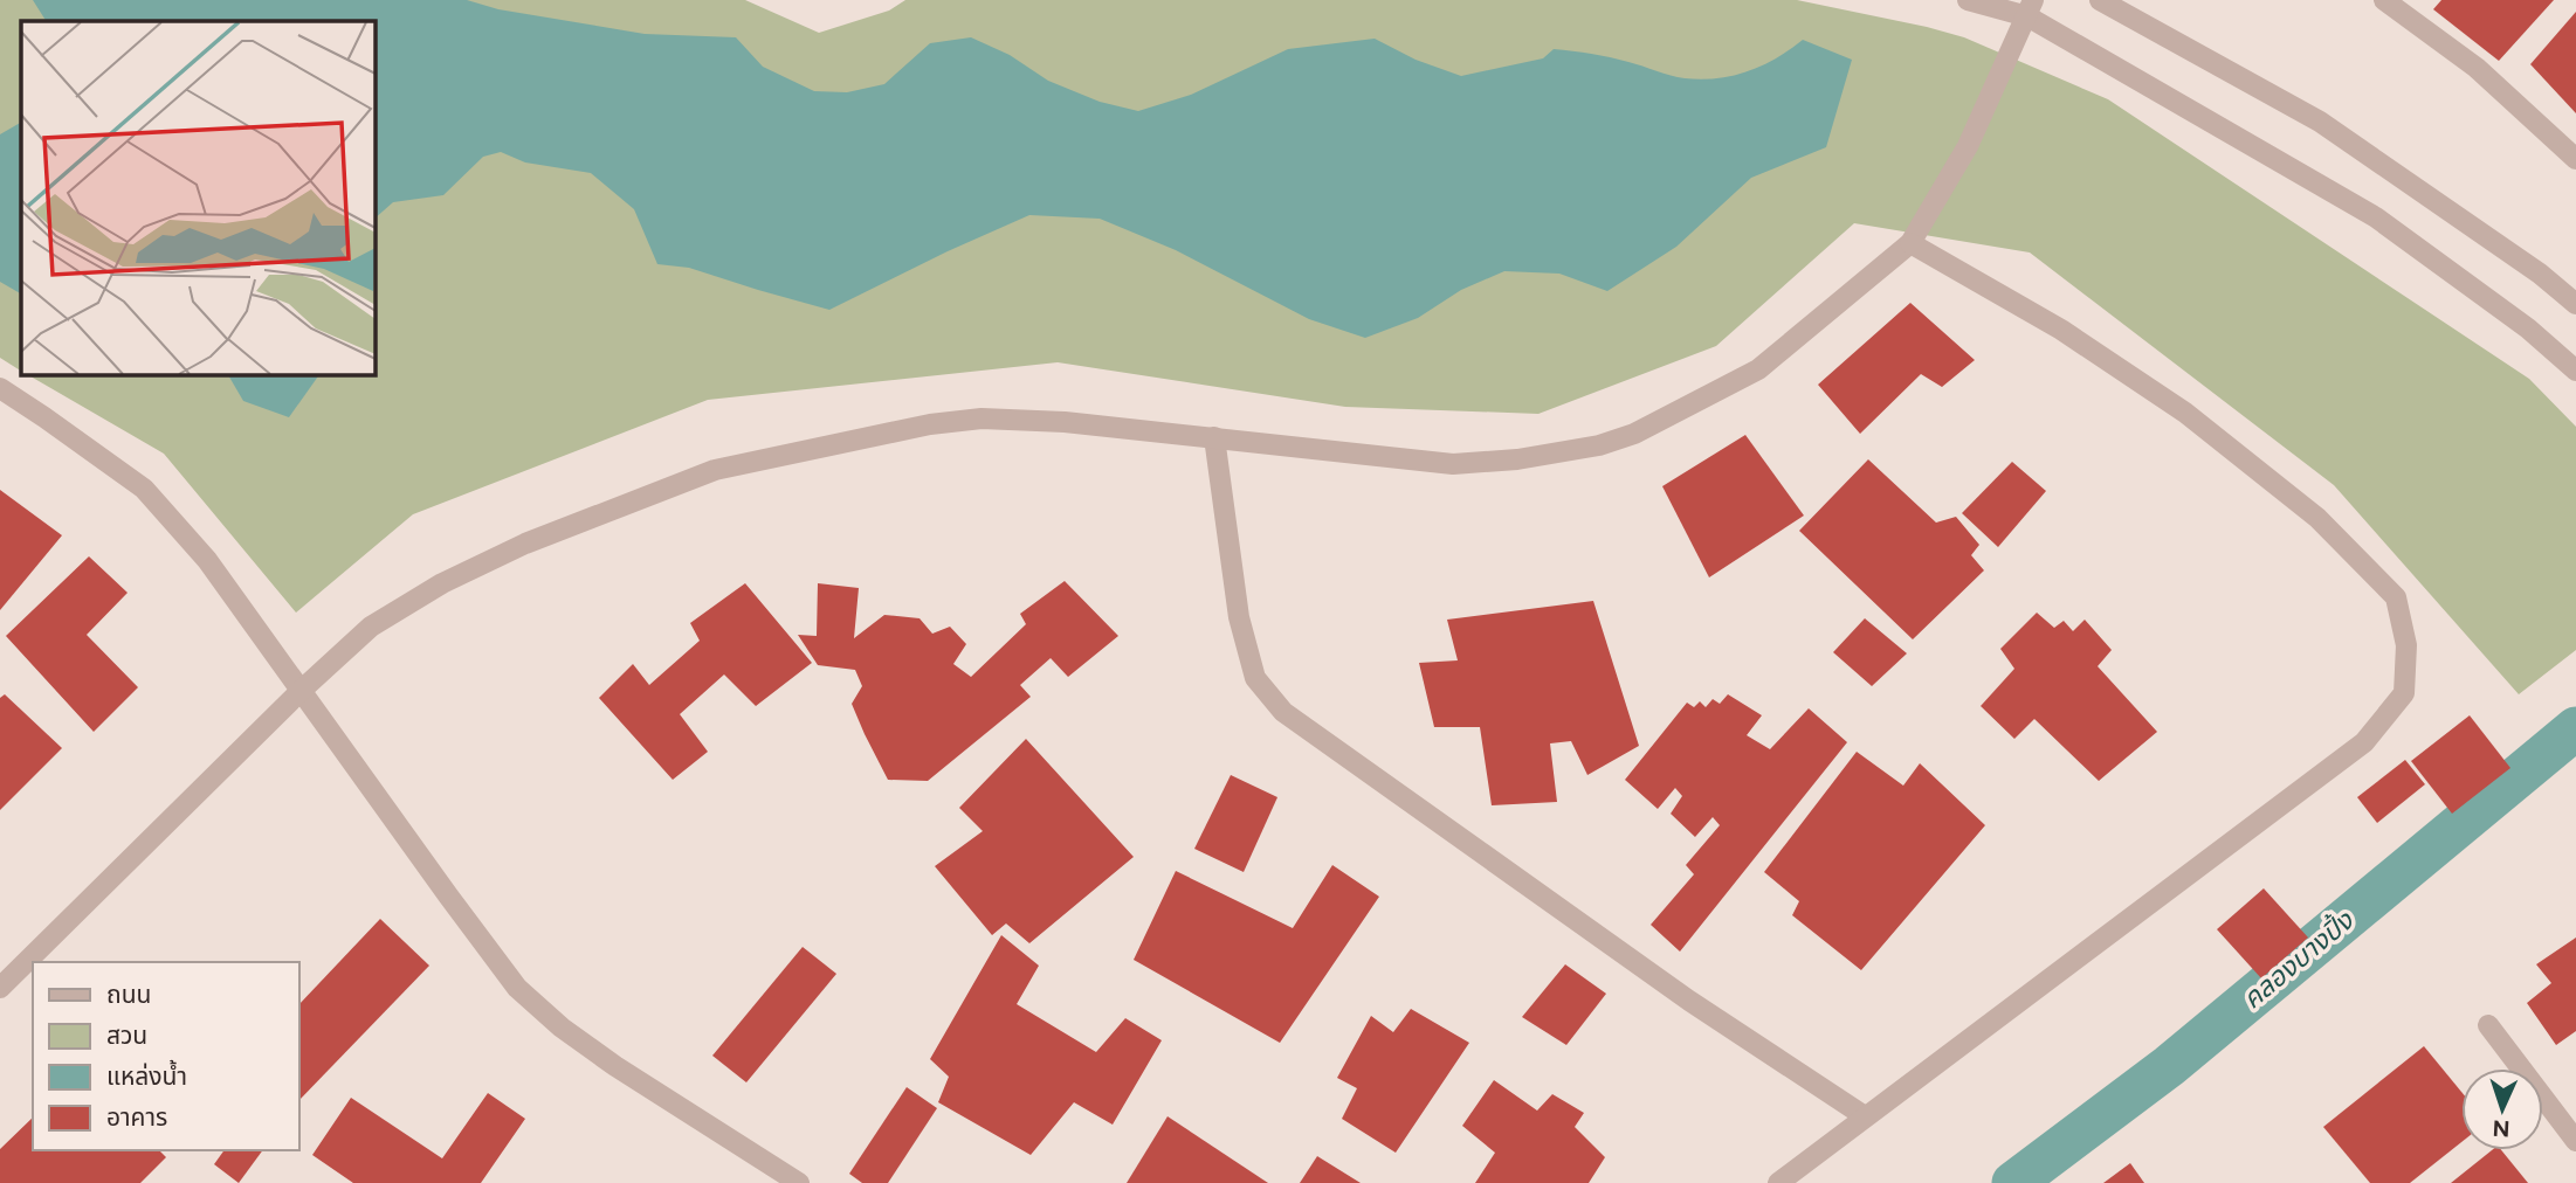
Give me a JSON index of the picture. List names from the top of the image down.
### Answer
{
  "water": ["คลองบางปิ้ง"],
  "legend": [
    "ถนน",
    "สวน",
    "แหล่งน้ำ",
    "อาคาร"
  ],
  "north": "bottom"
}
